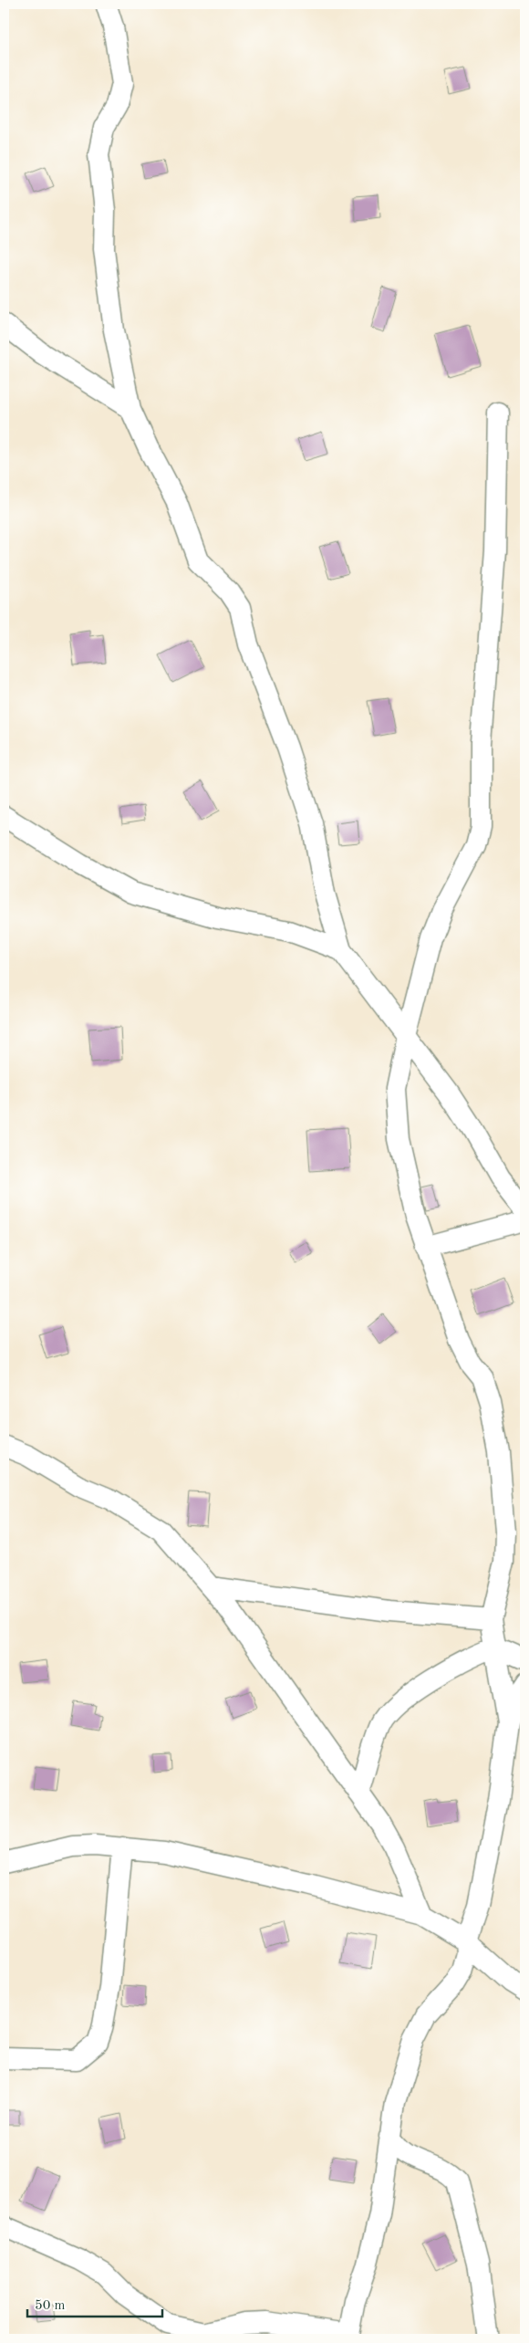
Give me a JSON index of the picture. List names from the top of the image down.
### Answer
{
  "scale_bar": "50 m"
}
